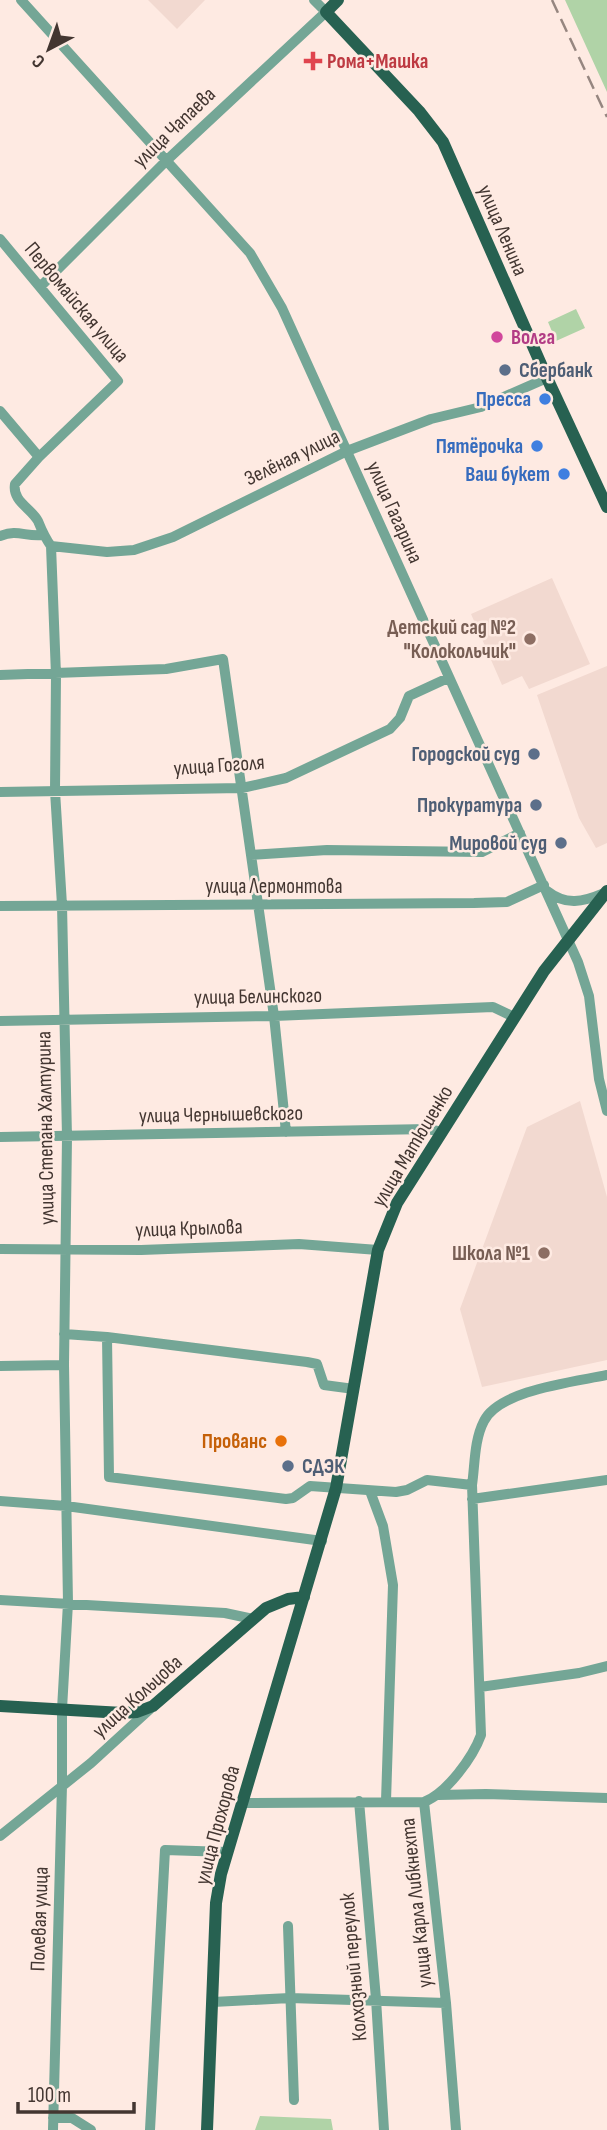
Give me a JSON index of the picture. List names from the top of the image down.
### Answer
{
  "streets": {
    "main road": [
      "улица Чапаева",
      "улица Ленина",
      "улица Матюшенко",
      "улица Кольцова",
      "улица Прохорова"
    ],
    "street": [
      "Первомайская улица",
      "Зелёная улица",
      "улица Гагарина",
      "улица Гоголя",
      "улица Лермонтова",
      "улица Белинского",
      "улица Чернышевского",
      "улица Степана Халтурина",
      "улица Крылова",
      "улица Карла Либкнехта",
      "Полевая улица",
      "Колхозный переулок"
    ]
  },
  "crossings": [
    ["улица Чапаева", "улица Ленина"],
    ["улица Чапаева", "Первомайская улица"],
    ["улица Чапаева", "улица Гагарина"],
    ["улица Ленина", "Зелёная улица"],
    ["Первомайская улица", "Зелёная улица"],
    ["Первомайская улица", "улица Степана Халтурина"],
    ["Зелёная улица", "улица Гагарина"],
    ["Зелёная улица", "улица Степана Халтурина"],
    ["улица Гагарина", "улица Гоголя"],
    ["улица Гагарина", "улица Лермонтова"],
    ["улица Гагарина", "улица Матюшенко"],
    ["улица Гоголя", "улица Степана Халтурина"],
    ["улица Лермонтова", "улица Степана Халтурина"],
    ["улица Белинского", "улица Степана Халтурина"],
    ["улица Белинского", "улица Матюшенко"],
    ["улица Чернышевского", "улица Степана Халтурина"],
    ["улица Чернышевского", "улица Матюшенко"],
    ["улица Степана Халтурина", "улица Крылова"],
    ["улица Степана Халтурина", "Полевая улица"],
    ["улица Матюшенко", "улица Крылова"],
    ["улица Матюшенко", "улица Прохорова"],
    ["улица Кольцова", "улица Прохорова"],
    ["улица Кольцова", "Полевая улица"]
  ],
  "places": {
    "health": ["Рома+Машка"],
    "other": [
      "Волга",
      "Сбербанк",
      "Пресса",
      "Пятёрочка",
      "Ваш букет",
      "Детский сад №2 \"Колокольчик\"",
      "Городской суд",
      "Прокуратура",
      "Мировой суд",
      "Школа №1",
      "Прованс",
      "СДЭК"
    ]
  },
  "scale_bar": "100 m",
  "north": "bottom left"
}
